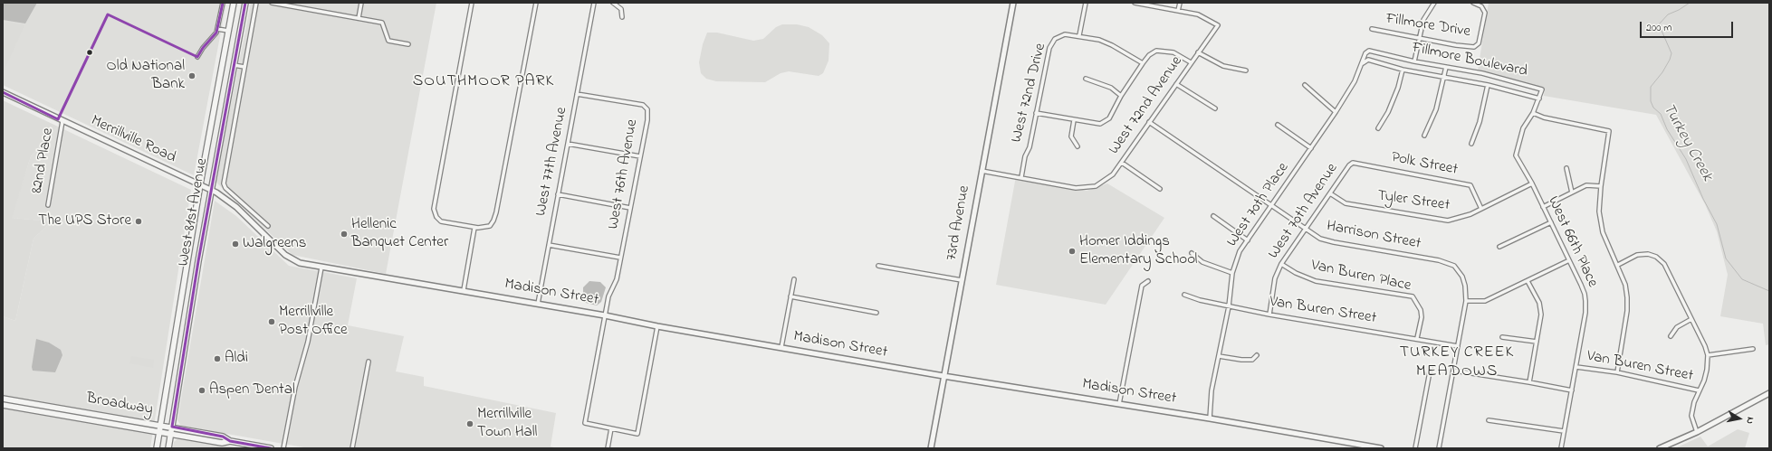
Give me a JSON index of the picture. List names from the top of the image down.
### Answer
{
  "streets": {
    "main road": ["West 81st Avenue", "Broadway"],
    "street": [
      "Fillmore Drive",
      "Fillmore Boulevard",
      "West 72nd Drive",
      "West 72nd Avenue",
      "Merrillville Road",
      "82nd Place",
      "West 77th Avenue",
      "Polk Street",
      "West 76th Avenue",
      "Tyler Street",
      "West 70th Place",
      "West 70th Avenue",
      "73rd Avenue",
      "Harrison Street",
      "West 66th Place",
      "Van Buren Place",
      "Madison Street",
      "Van Buren Street"
    ]
  },
  "crossings": [
    ["Fillmore Boulevard", "West 70th Place"],
    ["Fillmore Boulevard", "West 66th Place"],
    ["West 72nd Drive", "West 72nd Avenue"],
    ["West 72nd Avenue", "Harrison Street"],
    ["Merrillville Road", "82nd Place"],
    ["Merrillville Road", "West 81st Avenue"],
    ["Merrillville Road", "Madison Street"],
    ["West 77th Avenue", "West 76th Avenue"],
    ["West 77th Avenue", "Madison Street"],
    ["Polk Street", "Tyler Street"],
    ["Polk Street", "West 70th Avenue"],
    ["West 76th Avenue", "Madison Street"],
    ["Tyler Street", "West 70th Avenue"],
    ["Tyler Street", "West 66th Place"],
    ["West 70th Place", "Harrison Street"],
    ["West 70th Place", "Madison Street"],
    ["West 70th Place", "Van Buren Street"],
    ["West 70th Avenue", "Harrison Street"],
    ["West 70th Avenue", "Van Buren Place"],
    ["West 70th Avenue", "Van Buren Street"],
    ["West 81st Avenue", "Broadway"],
    ["73rd Avenue", "Madison Street"],
    ["West 66th Place", "Van Buren Street"],
    ["Van Buren Place", "Van Buren Street"]
  ],
  "districts": ["SOUTHMOOR PARK", "TURKEY CREEK MEADOWS"],
  "water": ["Turkey Creek"],
  "places": [
    "Old National Bank",
    "The UPS Store",
    "Hellenic Banquet Center",
    "Walgreens",
    "Homer Iddings Elementary School",
    "Merrillville Post Office",
    "Aldi",
    "Aspen Dental",
    "Merrillville Town Hall"
  ],
  "scale_bar": "200 m",
  "north": "right"
}
